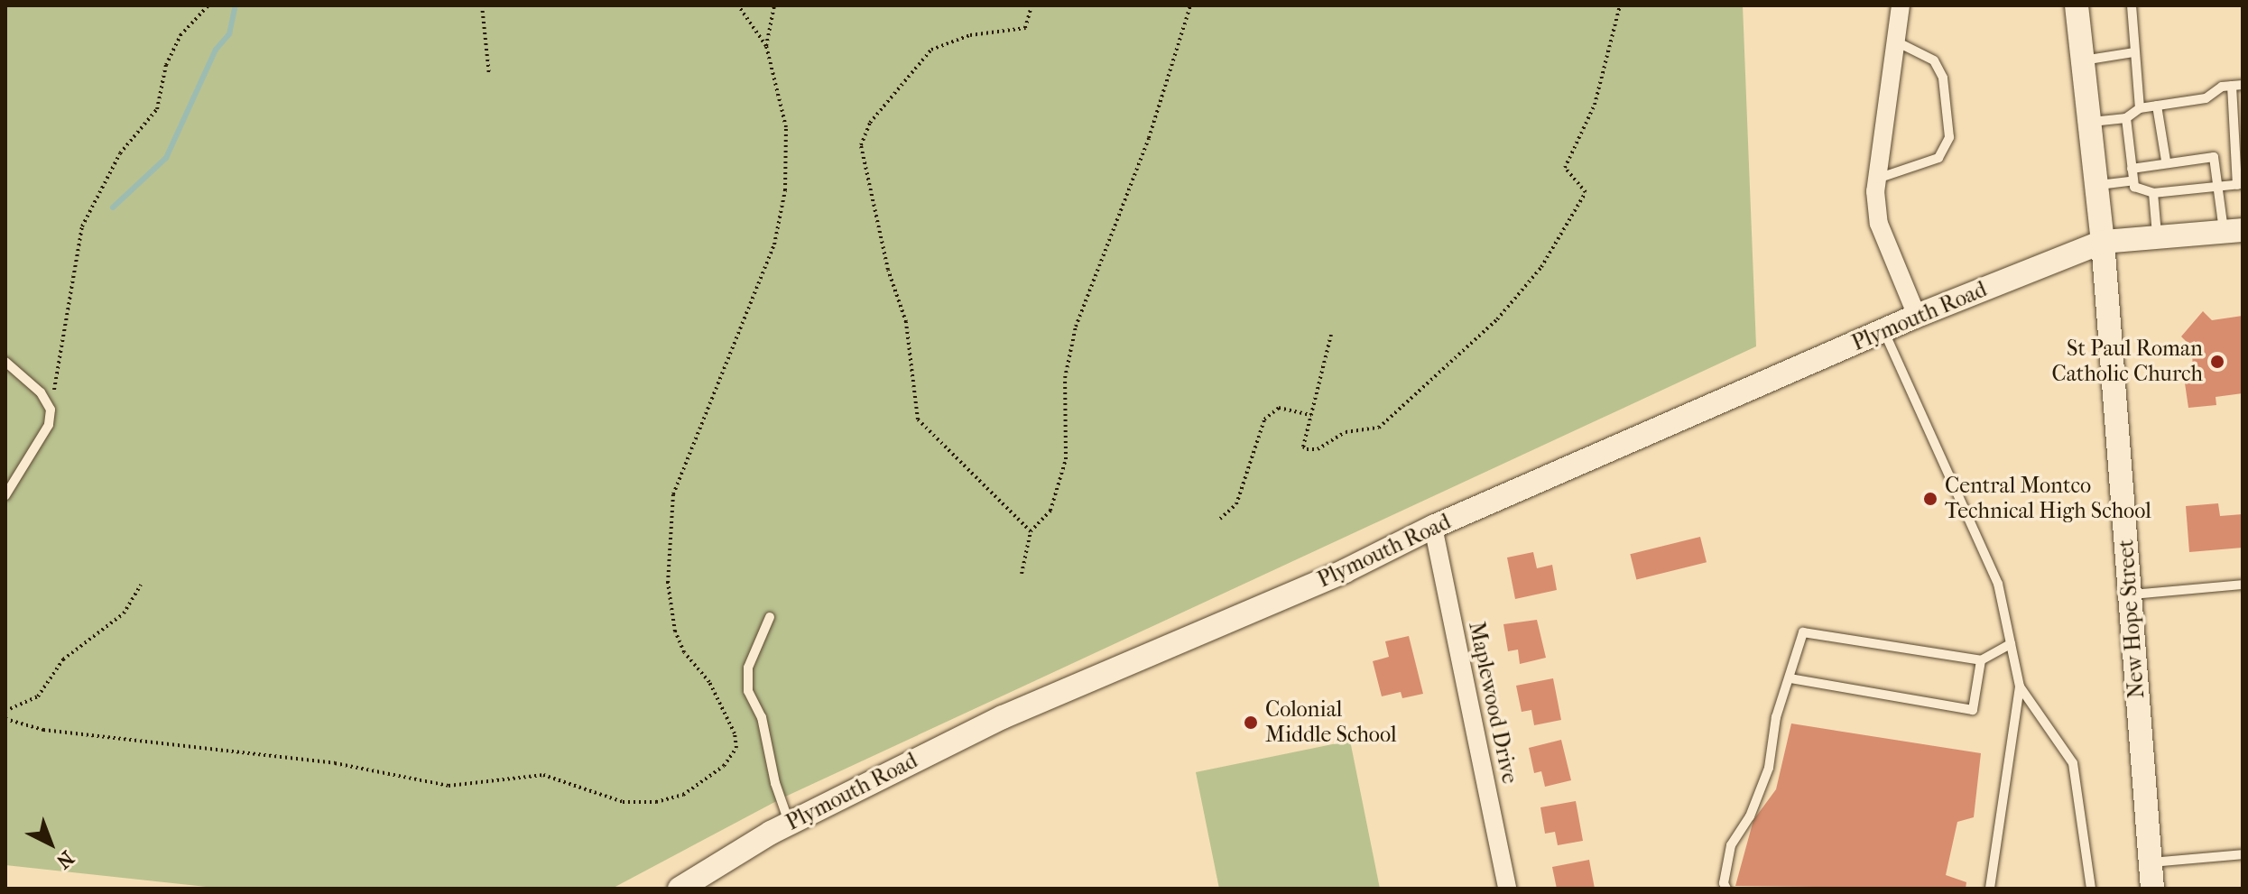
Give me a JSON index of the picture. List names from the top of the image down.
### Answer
{
  "streets": {
    "street": ["Plymouth Road", "New Hope Street", "Maplewood Drive"]
  },
  "crossings": [
    ["Plymouth Road", "New Hope Street"],
    ["Plymouth Road", "Maplewood Drive"]
  ],
  "places": ["St Paul Roman Catholic Church", "Central Montco Technical High School", "Colonial Middle School"],
  "north": "bottom right"
}
